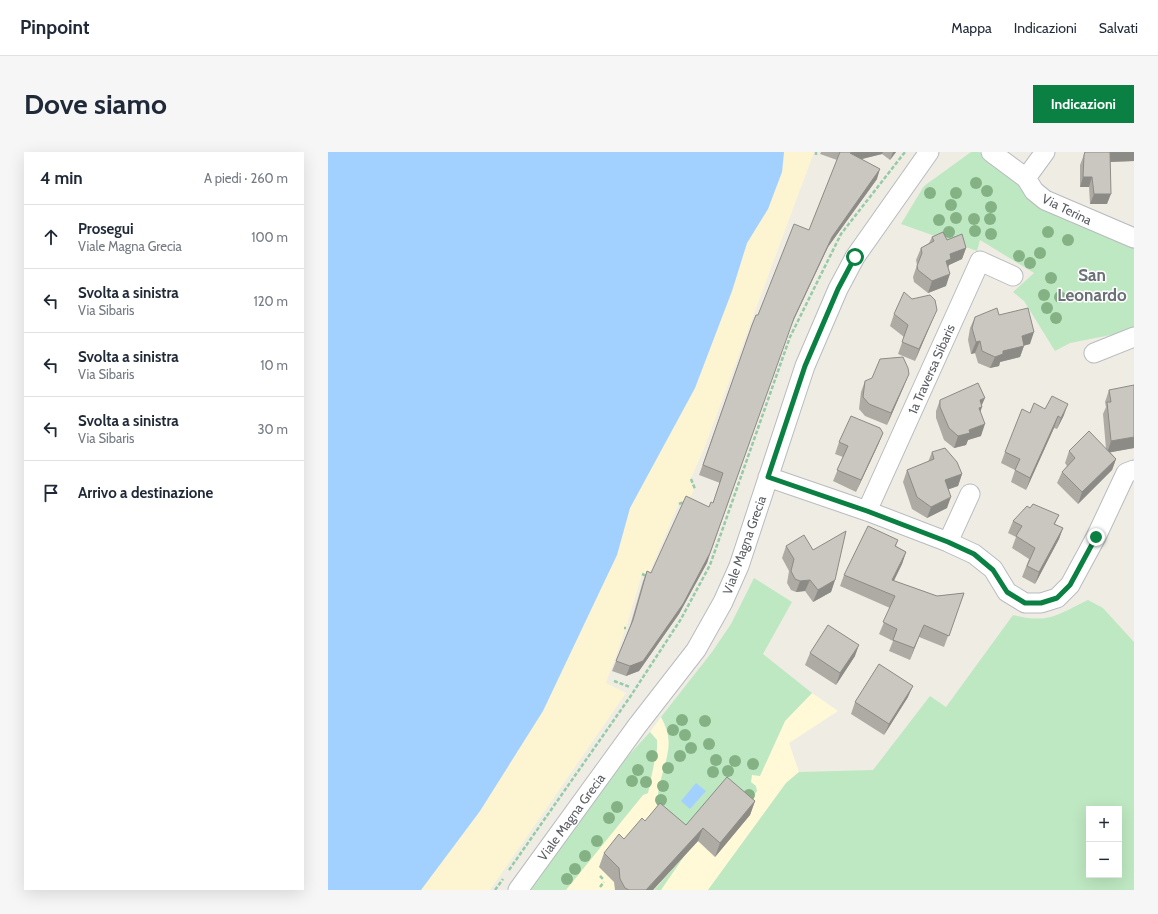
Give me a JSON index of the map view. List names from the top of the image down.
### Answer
{
  "streets": {
    "street": ["Via Terina", "1a Traversa Sibaris", "Viale Magna Grecia"]
  },
  "districts": ["San Leonardo"],
  "page": {
    "header": "Pinpoint",
    "nav": ["Mappa", "Indicazioni", "Salvati"],
    "buttons": "Indicazioni",
    "title": "Dove siamo",
    "heading": ["4 min", "A piedi · 260 m"],
    "list": [
      ["Prosegui", "Viale Magna Grecia", "100 m"],
      ["Svolta a sinistra", "Via Sibaris", "120 m"],
      ["Svolta a sinistra", "Via Sibaris", "10 m"],
      ["Svolta a sinistra", "Via Sibaris", "30 m"],
      "Arrivo a destinazione"
    ],
    "map_buttons": ["+", "−"]
  }
}
